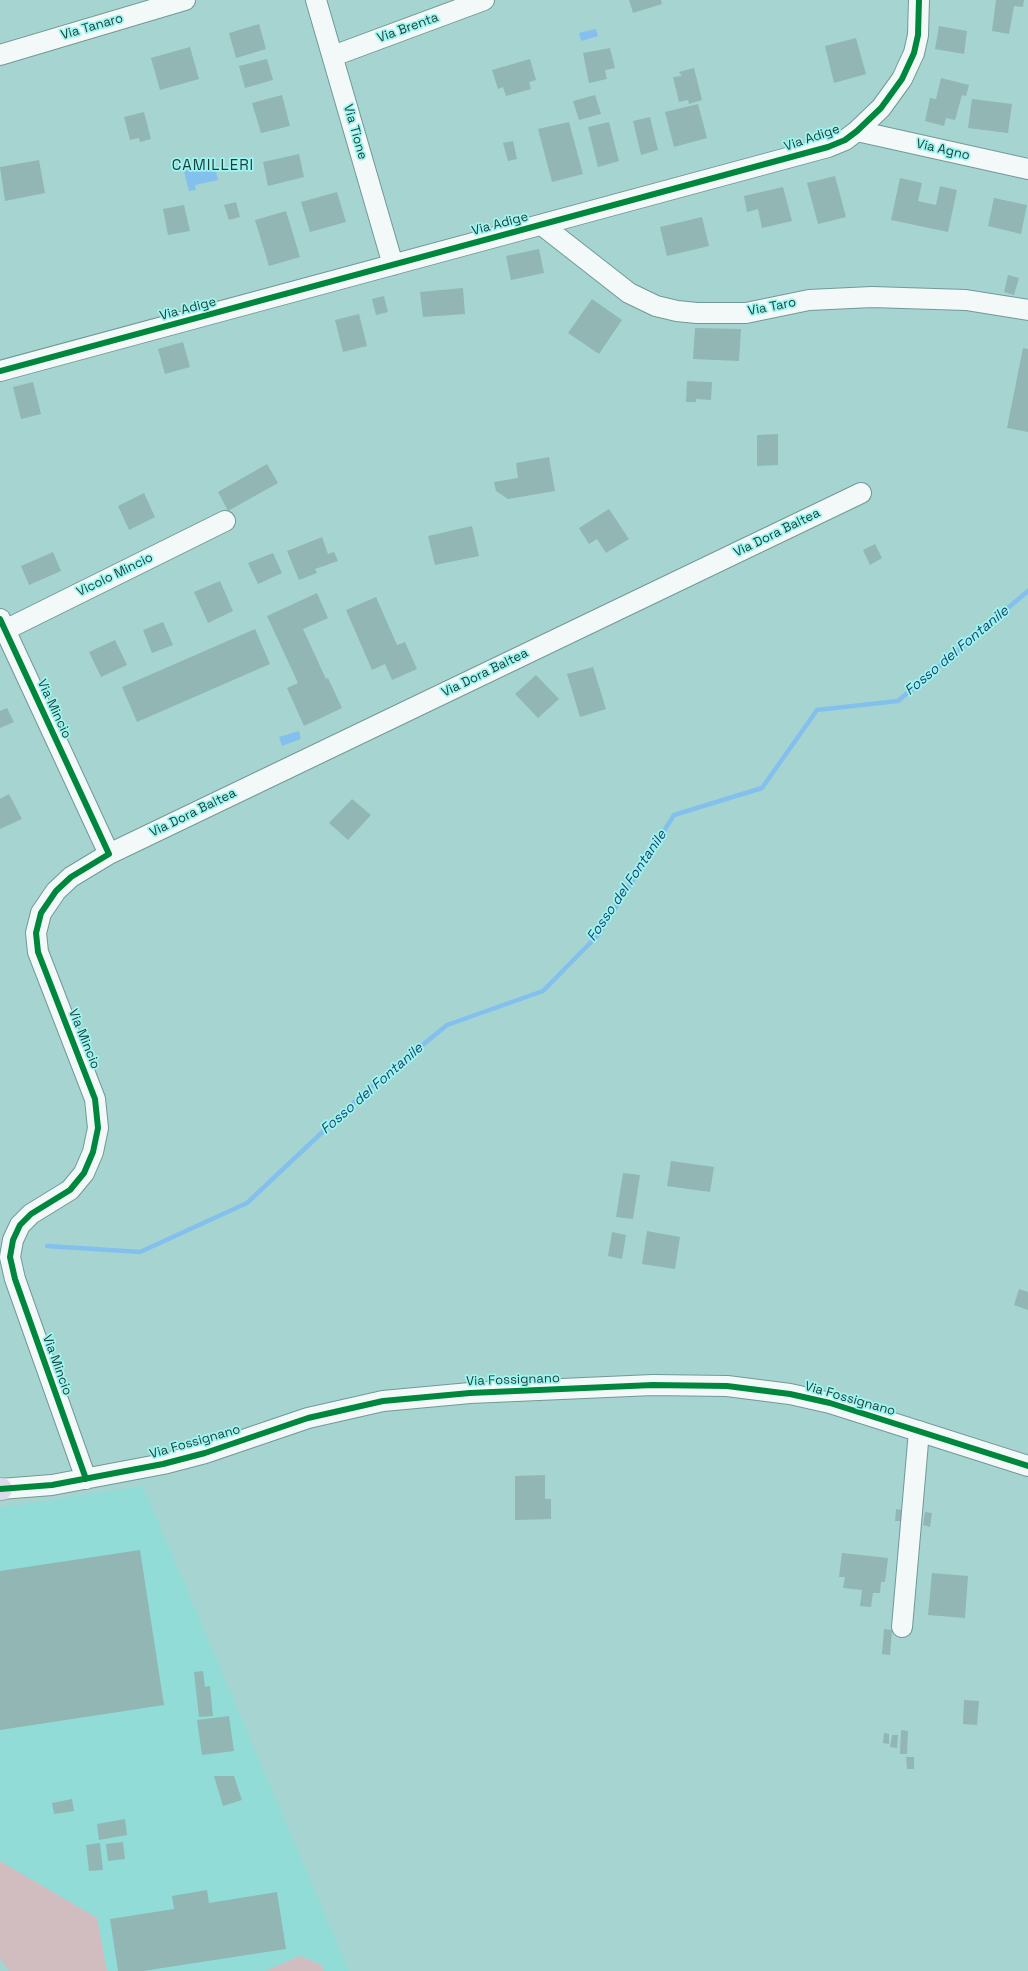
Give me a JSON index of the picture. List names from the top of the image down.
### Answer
{
  "streets": {
    "street": [
      "Via Tanaro",
      "Via Brenta",
      "Via Tione",
      "Via Adige",
      "Via Agno",
      "Via Taro",
      "Via Dora Baltea",
      "Vicolo Mincio",
      "Via Mincio",
      "Via Fossignano"
    ]
  },
  "crossings": [
    ["Via Brenta", "Via Tione"],
    ["Via Tione", "Via Adige"],
    ["Via Adige", "Via Agno"],
    ["Via Adige", "Via Taro"],
    ["Via Dora Baltea", "Via Mincio"],
    ["Vicolo Mincio", "Via Mincio"],
    ["Via Mincio", "Via Fossignano"]
  ],
  "districts": ["CAMILLERI"],
  "water": ["Fosso del Fontanile"]
}
